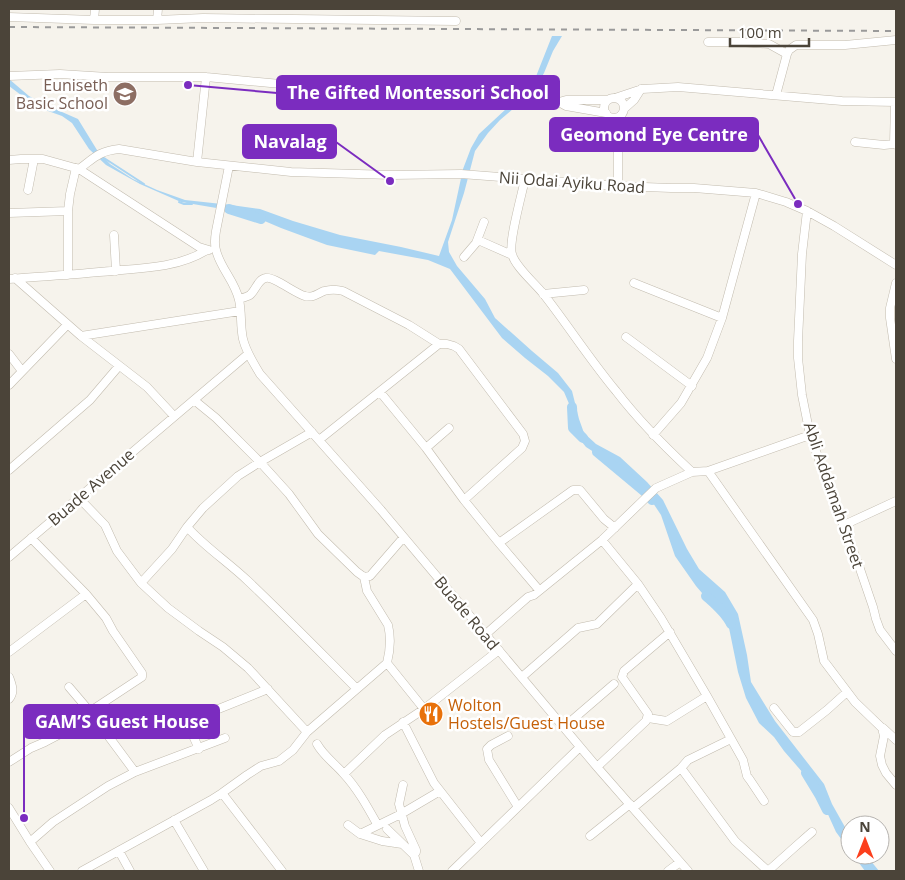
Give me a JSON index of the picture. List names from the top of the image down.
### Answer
{
  "streets": {
    "street": [
      "Nii Odai Ayiku Road",
      "Buade Avenue",
      "Abli Addamah Street",
      "Buade Road"
    ]
  },
  "crossings": [
    ["Nii Odai Ayiku Road", "Abli Addamah Street"],
    ["Buade Avenue", "Buade Road"]
  ],
  "places": {
    "other": [
      "The Gifted Montessori School",
      "Navalag",
      "Geomond Eye Centre",
      "GAM’S Guest House"
    ],
    "school or university": ["Euniseth Basic School"],
    "restaurant": ["Wolton Hostels/Guest House"]
  },
  "scale_bar": "100 m",
  "north": "top"
}
